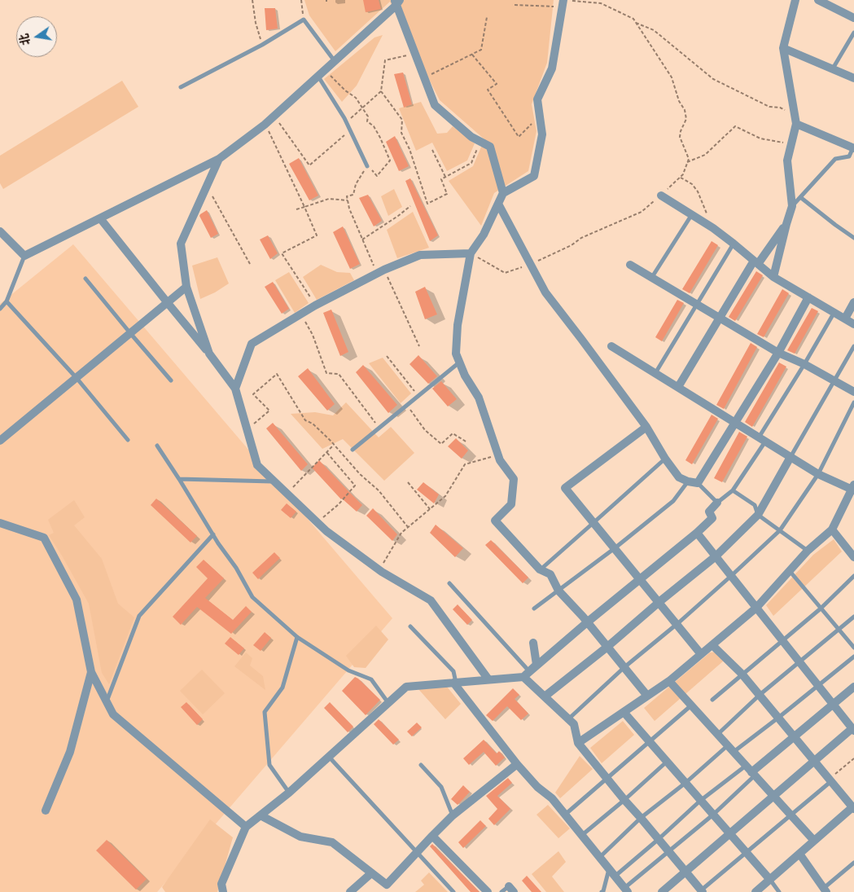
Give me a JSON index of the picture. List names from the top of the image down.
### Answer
{
  "north": "left"
}
